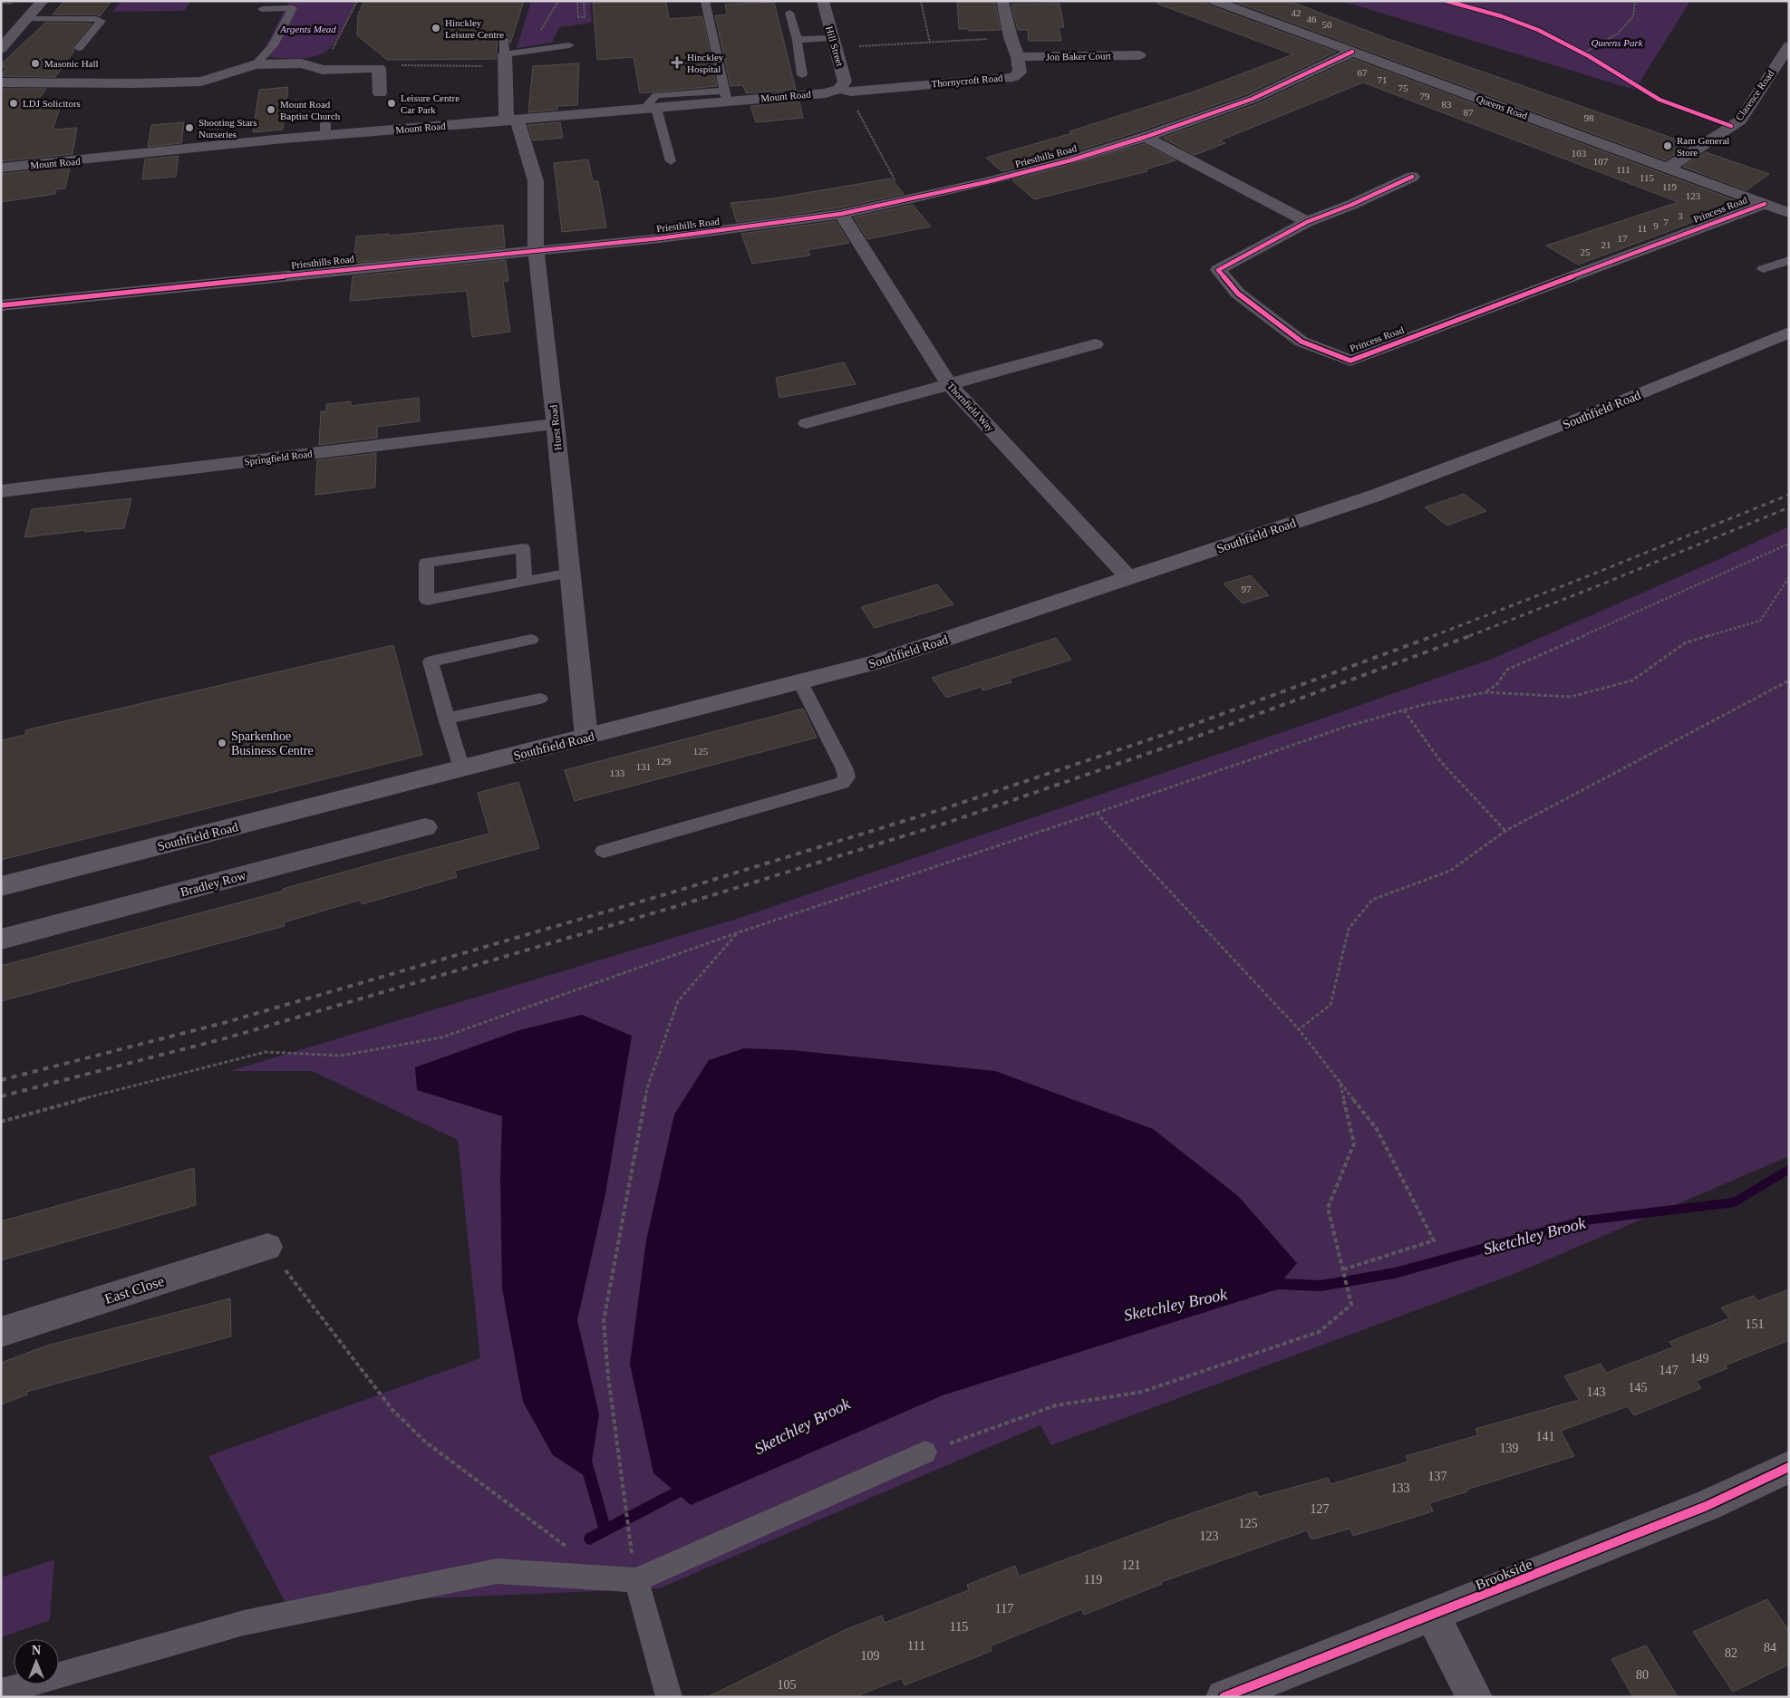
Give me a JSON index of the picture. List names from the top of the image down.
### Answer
{
  "streets": {
    "main road": ["Southfield Road"],
    "street": [
      "Hill Street",
      "Jon Baker Court",
      "Thornycroft Road",
      "Clarence Road",
      "Mount Road",
      "Queens Road",
      "Priesthills Road",
      "Princess Road",
      "Thornfield Way",
      "Hurst Road",
      "Springfield Road",
      "Bradley Row",
      "East Close",
      "Brookside"
    ]
  },
  "crossings": [
    ["Hill Street", "Thornycroft Road"],
    ["Hill Street", "Mount Road"],
    ["Jon Baker Court", "Thornycroft Road"],
    ["Thornycroft Road", "Mount Road"],
    ["Clarence Road", "Queens Road"],
    ["Mount Road", "Hurst Road"],
    ["Queens Road", "Priesthills Road"],
    ["Queens Road", "Princess Road"],
    ["Priesthills Road", "Thornfield Way"],
    ["Priesthills Road", "Hurst Road"],
    ["Thornfield Way", "Southfield Road"],
    ["Southfield Road", "Hurst Road"],
    ["Hurst Road", "Springfield Road"]
  ],
  "water": ["Sketchley Brook"],
  "parks": ["Argents Mead", "Queens Park"],
  "places": {
    "other": [
      "Hinckley Leisure Centre",
      "Masonic Hall",
      "LDJ Solicitors",
      "Leisure Centre Car Park",
      "Mount Road Baptist Church",
      "Shooting Stars Nurseries",
      "Ram General Store",
      "Sparkenhoe Business Centre"
    ],
    "health": ["Hinckley Hospital"]
  },
  "house_numbers": [
    "42",
    "46",
    "50",
    "67",
    "71",
    "75",
    "79",
    "83",
    "87",
    "98",
    "103",
    "107",
    "111",
    "115",
    "119",
    "123",
    "3",
    "7",
    "9",
    "11",
    "17",
    "21",
    "25",
    "97",
    "125",
    "129",
    "131",
    "133",
    "151",
    "149",
    "147",
    "145",
    "143",
    "141",
    "139",
    "137",
    "133",
    "127",
    "125",
    "123",
    "121",
    "119",
    "117",
    "115",
    "111",
    "84",
    "82",
    "109",
    "80",
    "105"
  ],
  "north": "top"
}
